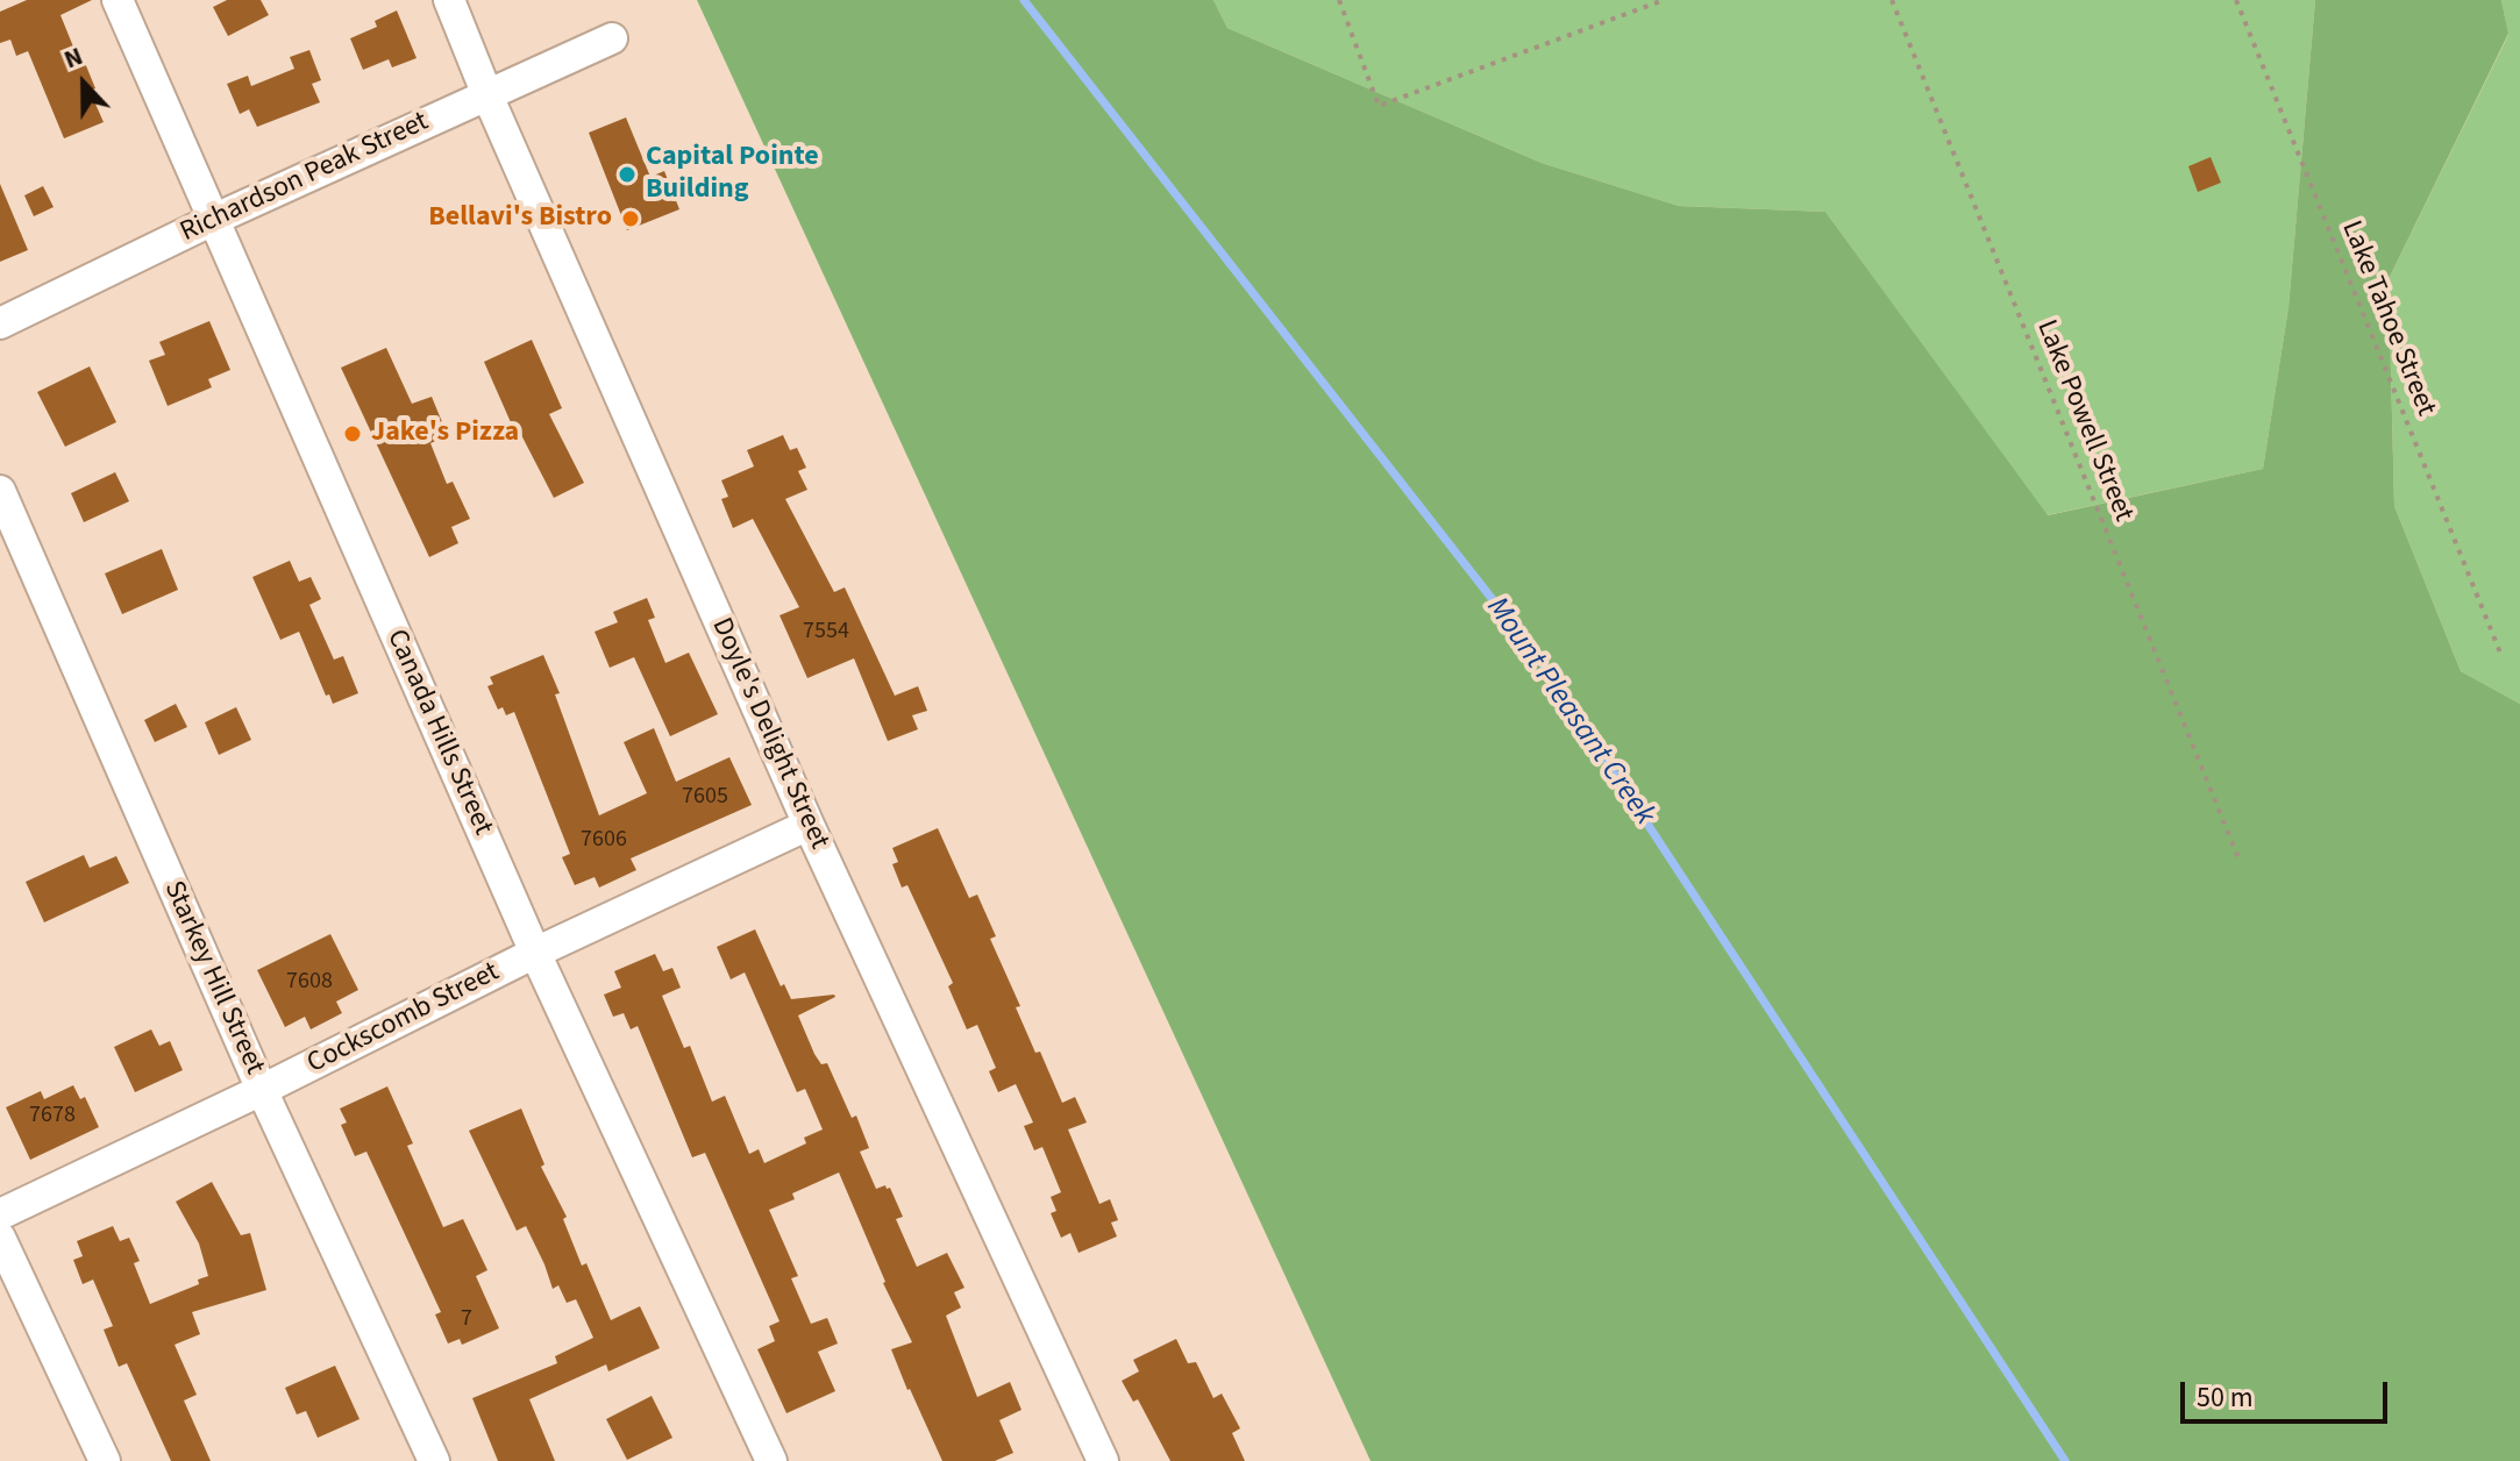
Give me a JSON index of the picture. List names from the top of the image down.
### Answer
{
  "streets": {
    "street": [
      "Richardson Peak Street",
      "Canada Hills Street",
      "Doyle's Delight Street",
      "Starkey Hill Street",
      "Cockscomb Street"
    ],
    "path": ["Lake Tahoe Street", "Lake Powell Street"]
  },
  "crossings": [
    ["Richardson Peak Street", "Canada Hills Street"],
    ["Richardson Peak Street", "Doyle's Delight Street"],
    ["Canada Hills Street", "Cockscomb Street"],
    ["Doyle's Delight Street", "Cockscomb Street"],
    ["Starkey Hill Street", "Cockscomb Street"]
  ],
  "water": ["Mount Pleasant Creek"],
  "places": ["Capital Pointe Building", "Bellavi's Bistro", "Jake's Pizza"],
  "house_numbers": [
    "7554",
    "7605",
    "7606",
    "7608",
    "7678",
    "7"
  ],
  "scale_bar": "50 m",
  "north": "top"
}
